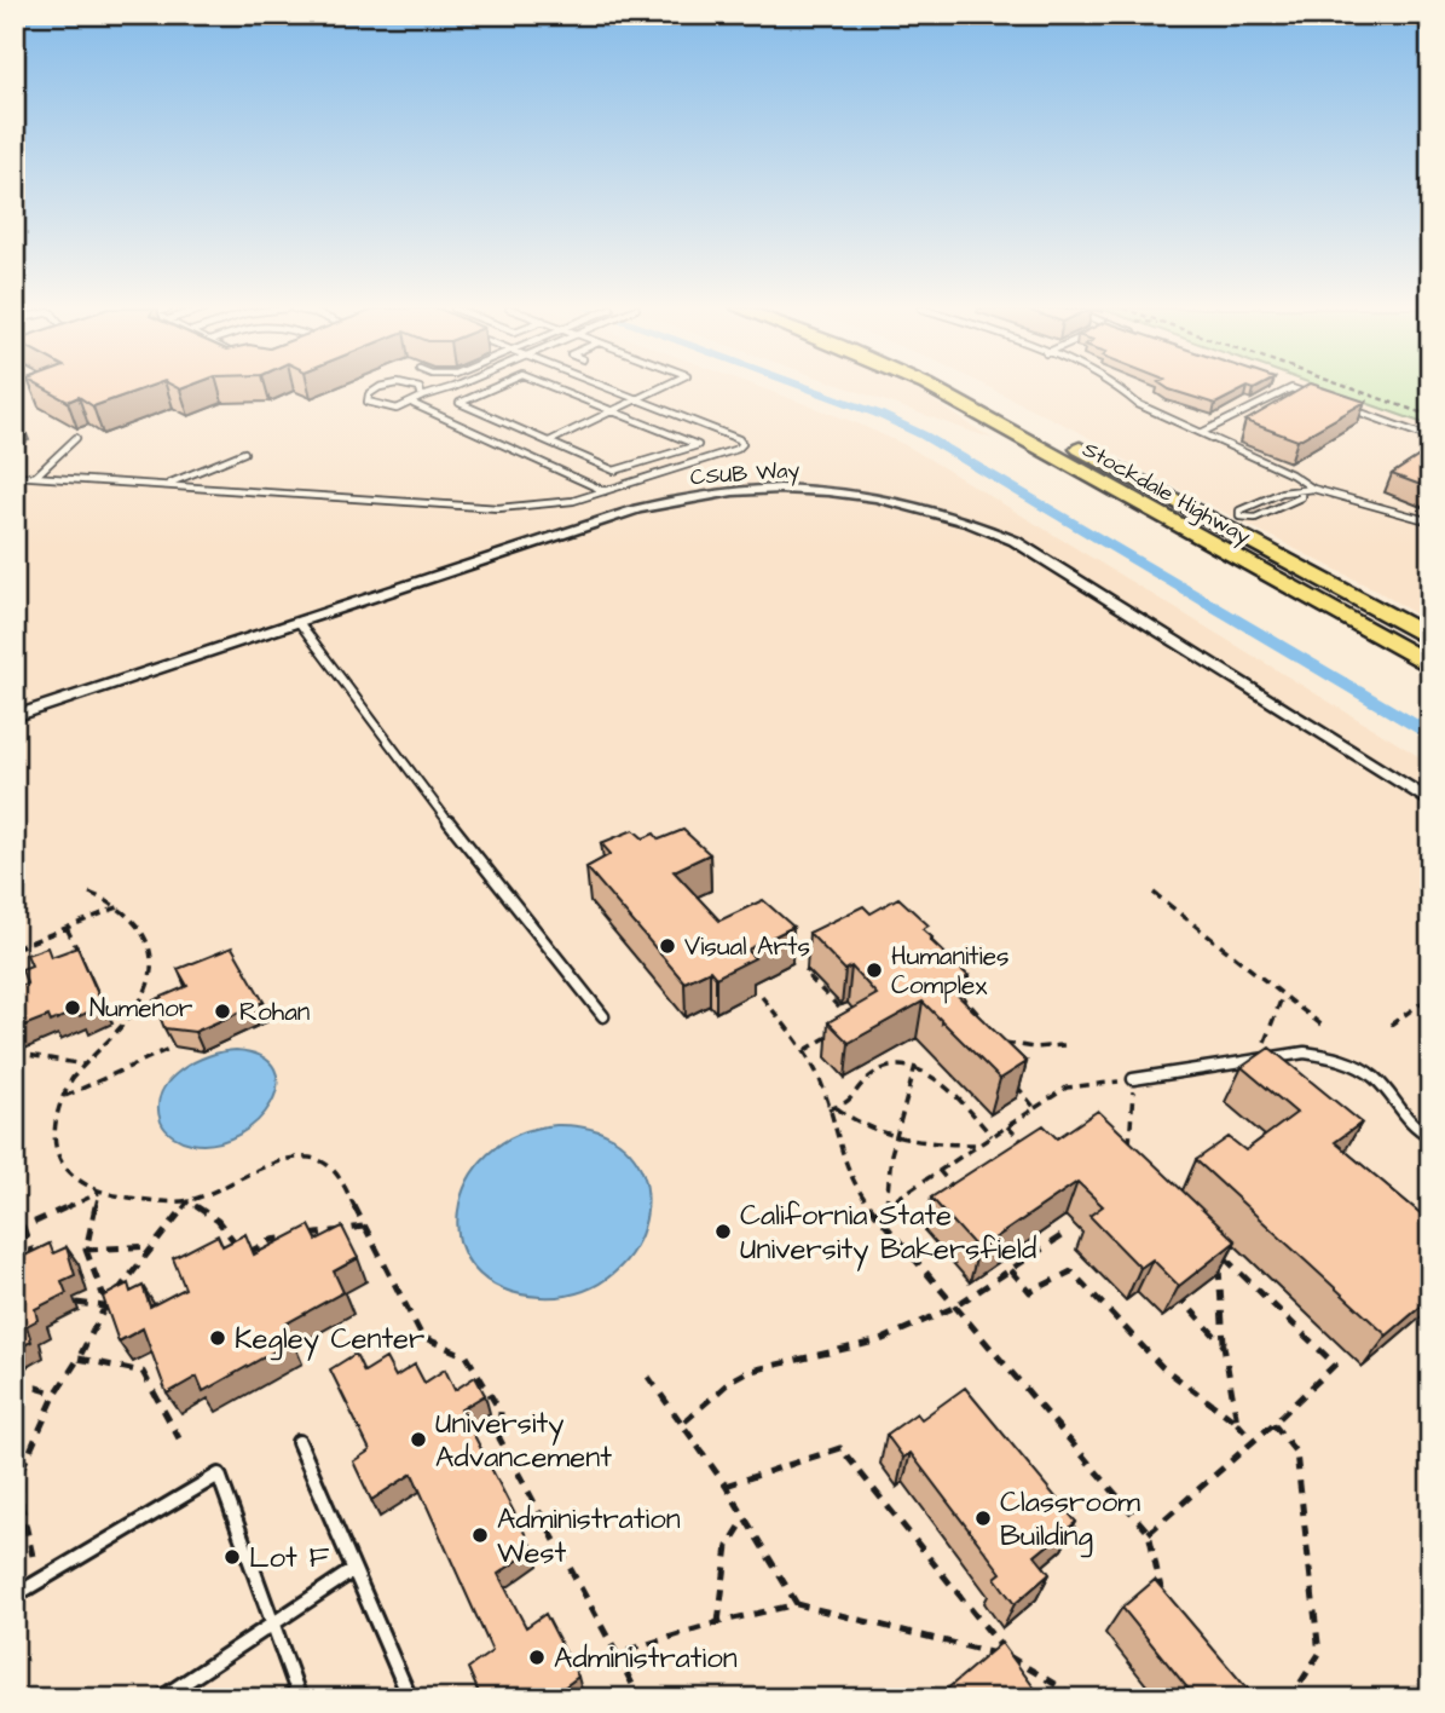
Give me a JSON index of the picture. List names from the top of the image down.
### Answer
{
  "streets": {
    "main road": ["Stockdale Highway"],
    "street": ["CSUB Way"]
  },
  "places": [
    "Visual Arts",
    "Humanities Complex",
    "Numenor",
    "Rohan",
    "California State University Bakersfield",
    "Kegley Center",
    "University Advancement",
    "Classroom Building",
    "Administration West",
    "Lot F",
    "Administration"
  ]
}
